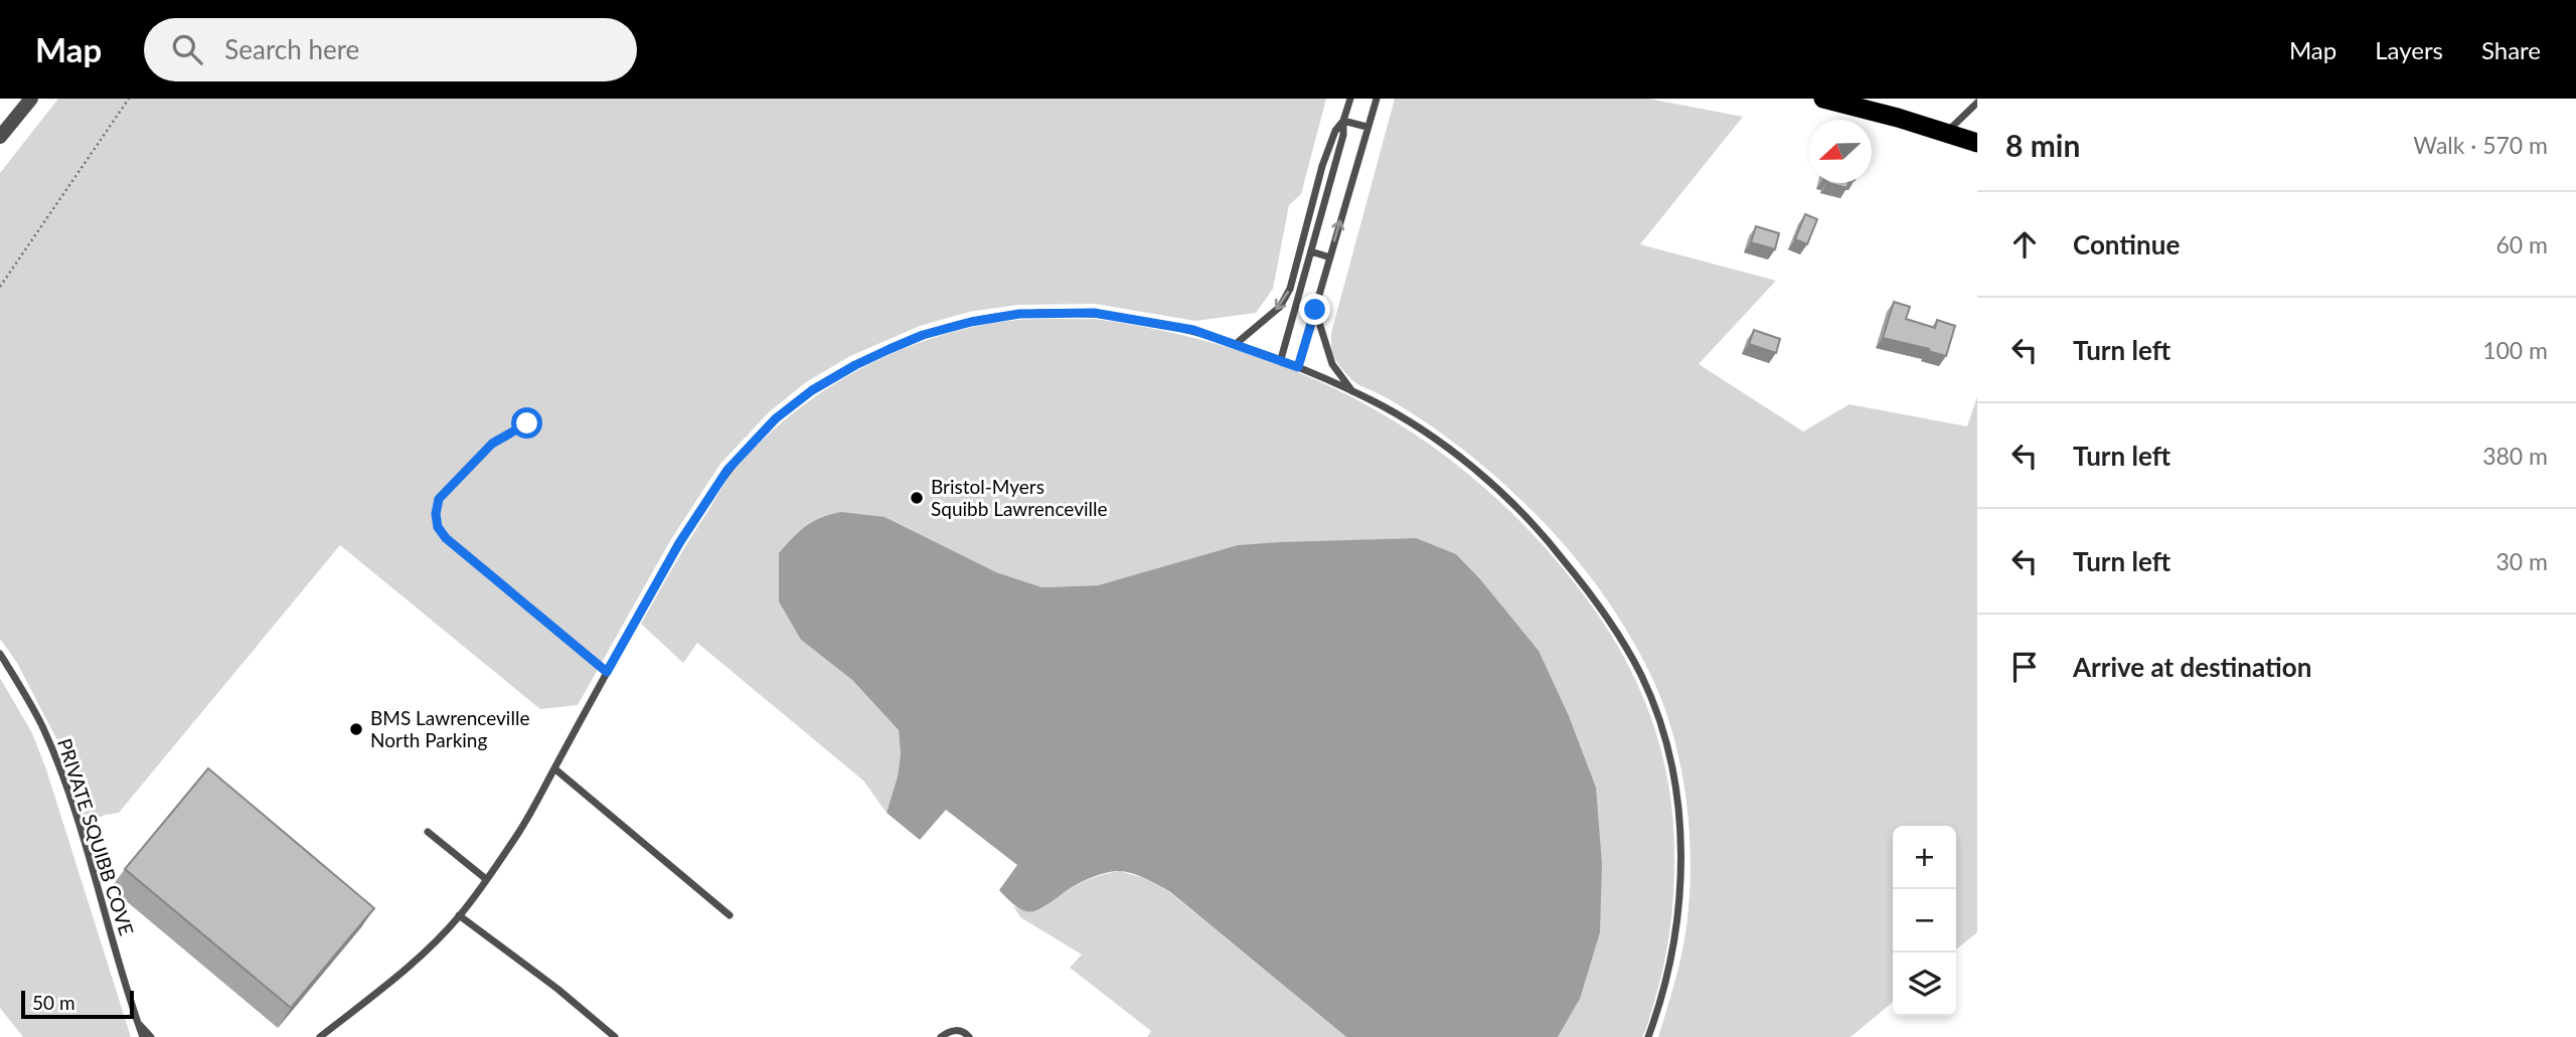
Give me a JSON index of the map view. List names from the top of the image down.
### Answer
{
  "streets": {
    "lane": ["PRIVATE SQUIBB COVE"]
  },
  "places": ["Bristol-Myers Squibb Lawrenceville", "BMS Lawrenceville North Parking"],
  "scale_bar": "50 m",
  "north": "left",
  "page": {
    "header": "Map",
    "search": "Search here",
    "nav": ["Map", "Layers", "Share"],
    "heading": ["8 min", "Walk · 570 m"],
    "list": [
      ["Continue", "60 m"],
      ["Turn left", "100 m"],
      ["Turn left", "380 m"],
      ["Turn left", "30 m"],
      "Arrive at destination"
    ],
    "map_buttons": ["+", "−"],
    "scale": "50 m"
  }
}
